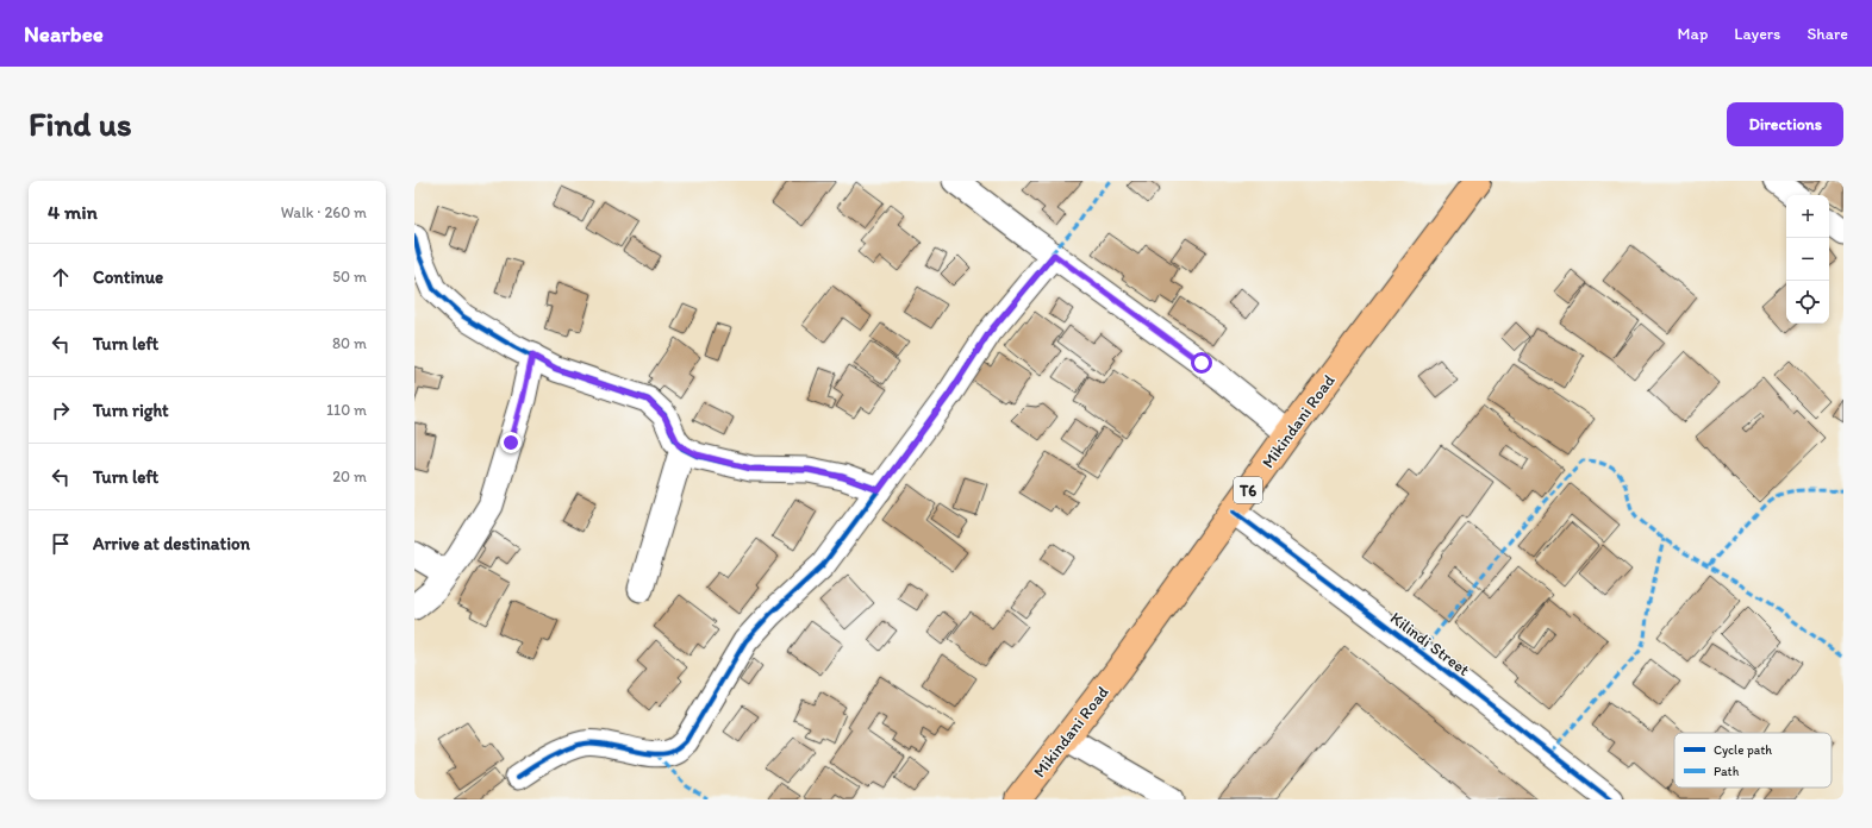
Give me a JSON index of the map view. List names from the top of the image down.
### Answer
{
  "streets": {
    "highway": ["Mikindani Road", "T6"],
    "street": ["Kilindi Street"]
  },
  "crossings": [
    ["Mikindani Road", "Kilindi Street"]
  ],
  "legend": ["Cycle path", "Path"],
  "page": {
    "header": "Nearbee",
    "nav": ["Map", "Layers", "Share"],
    "buttons": "Directions",
    "title": "Find us",
    "heading": ["4 min", "Walk · 260 m"],
    "map_buttons": ["+", "−"],
    "list": [
      ["Continue", "50 m"],
      ["Turn left", "80 m"],
      ["Turn right", "110 m"],
      ["Turn left", "20 m"],
      "Arrive at destination"
    ]
  }
}
